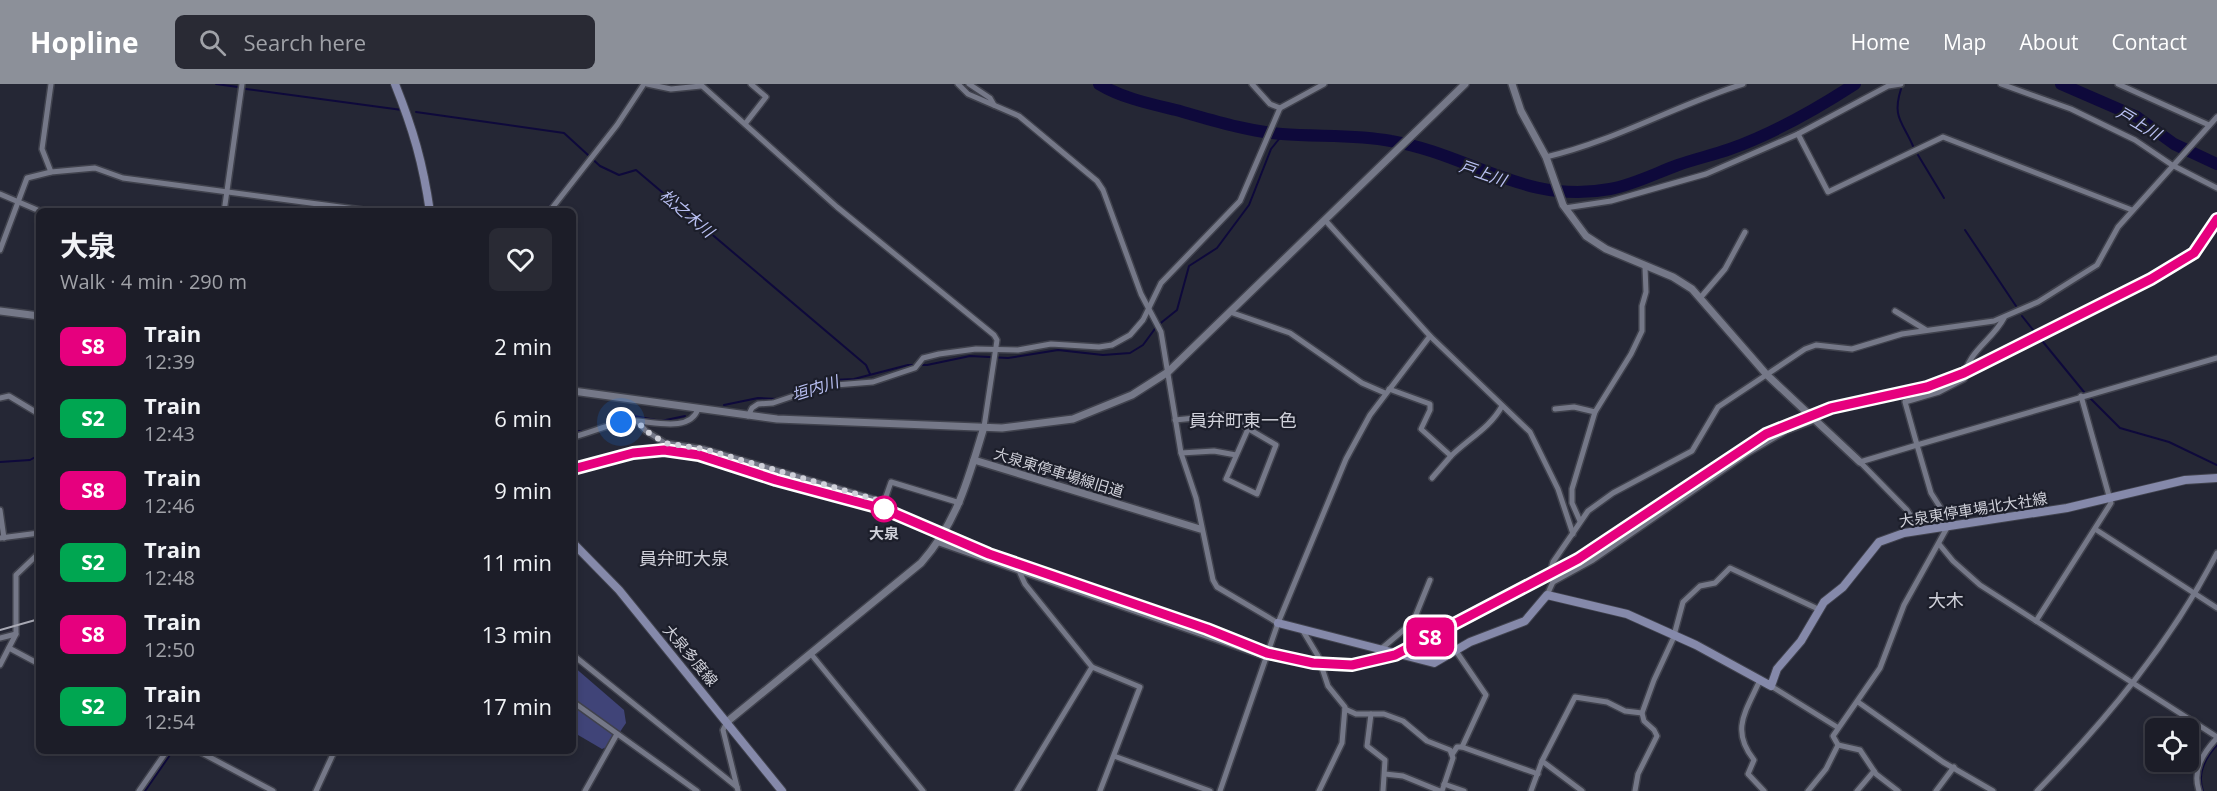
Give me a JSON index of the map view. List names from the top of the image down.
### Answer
{
  "streets": {
    "main road": ["大泉東停車場北大社線", "大泉多度線"],
    "street": ["大泉東停車場線旧道"]
  },
  "districts": ["員弁町東一色", "員弁町大泉", "大木"],
  "water": ["戸上川", "松之木川", "垣内川"],
  "places": ["大泉"],
  "page": {
    "header": "Hopline",
    "search": "Search here",
    "nav": [
      "Home",
      "Map",
      "About",
      "Contact"
    ],
    "on_map": "S8",
    "heading": ["大泉", "Walk · 4 min · 290 m"],
    "list": [
      {
        "mark": "S8",
        "name": "Train",
        "note": "12:39",
        "value": "2 min"
      },
      {
        "mark": "S2",
        "name": "Train",
        "note": "12:43",
        "value": "6 min"
      },
      {
        "mark": "S8",
        "name": "Train",
        "note": "12:46",
        "value": "9 min"
      },
      {
        "mark": "S2",
        "name": "Train",
        "note": "12:48",
        "value": "11 min"
      },
      {
        "mark": "S8",
        "name": "Train",
        "note": "12:50",
        "value": "13 min"
      },
      {
        "mark": "S2",
        "name": "Train",
        "note": "12:54",
        "value": "17 min"
      }
    ]
  }
}
